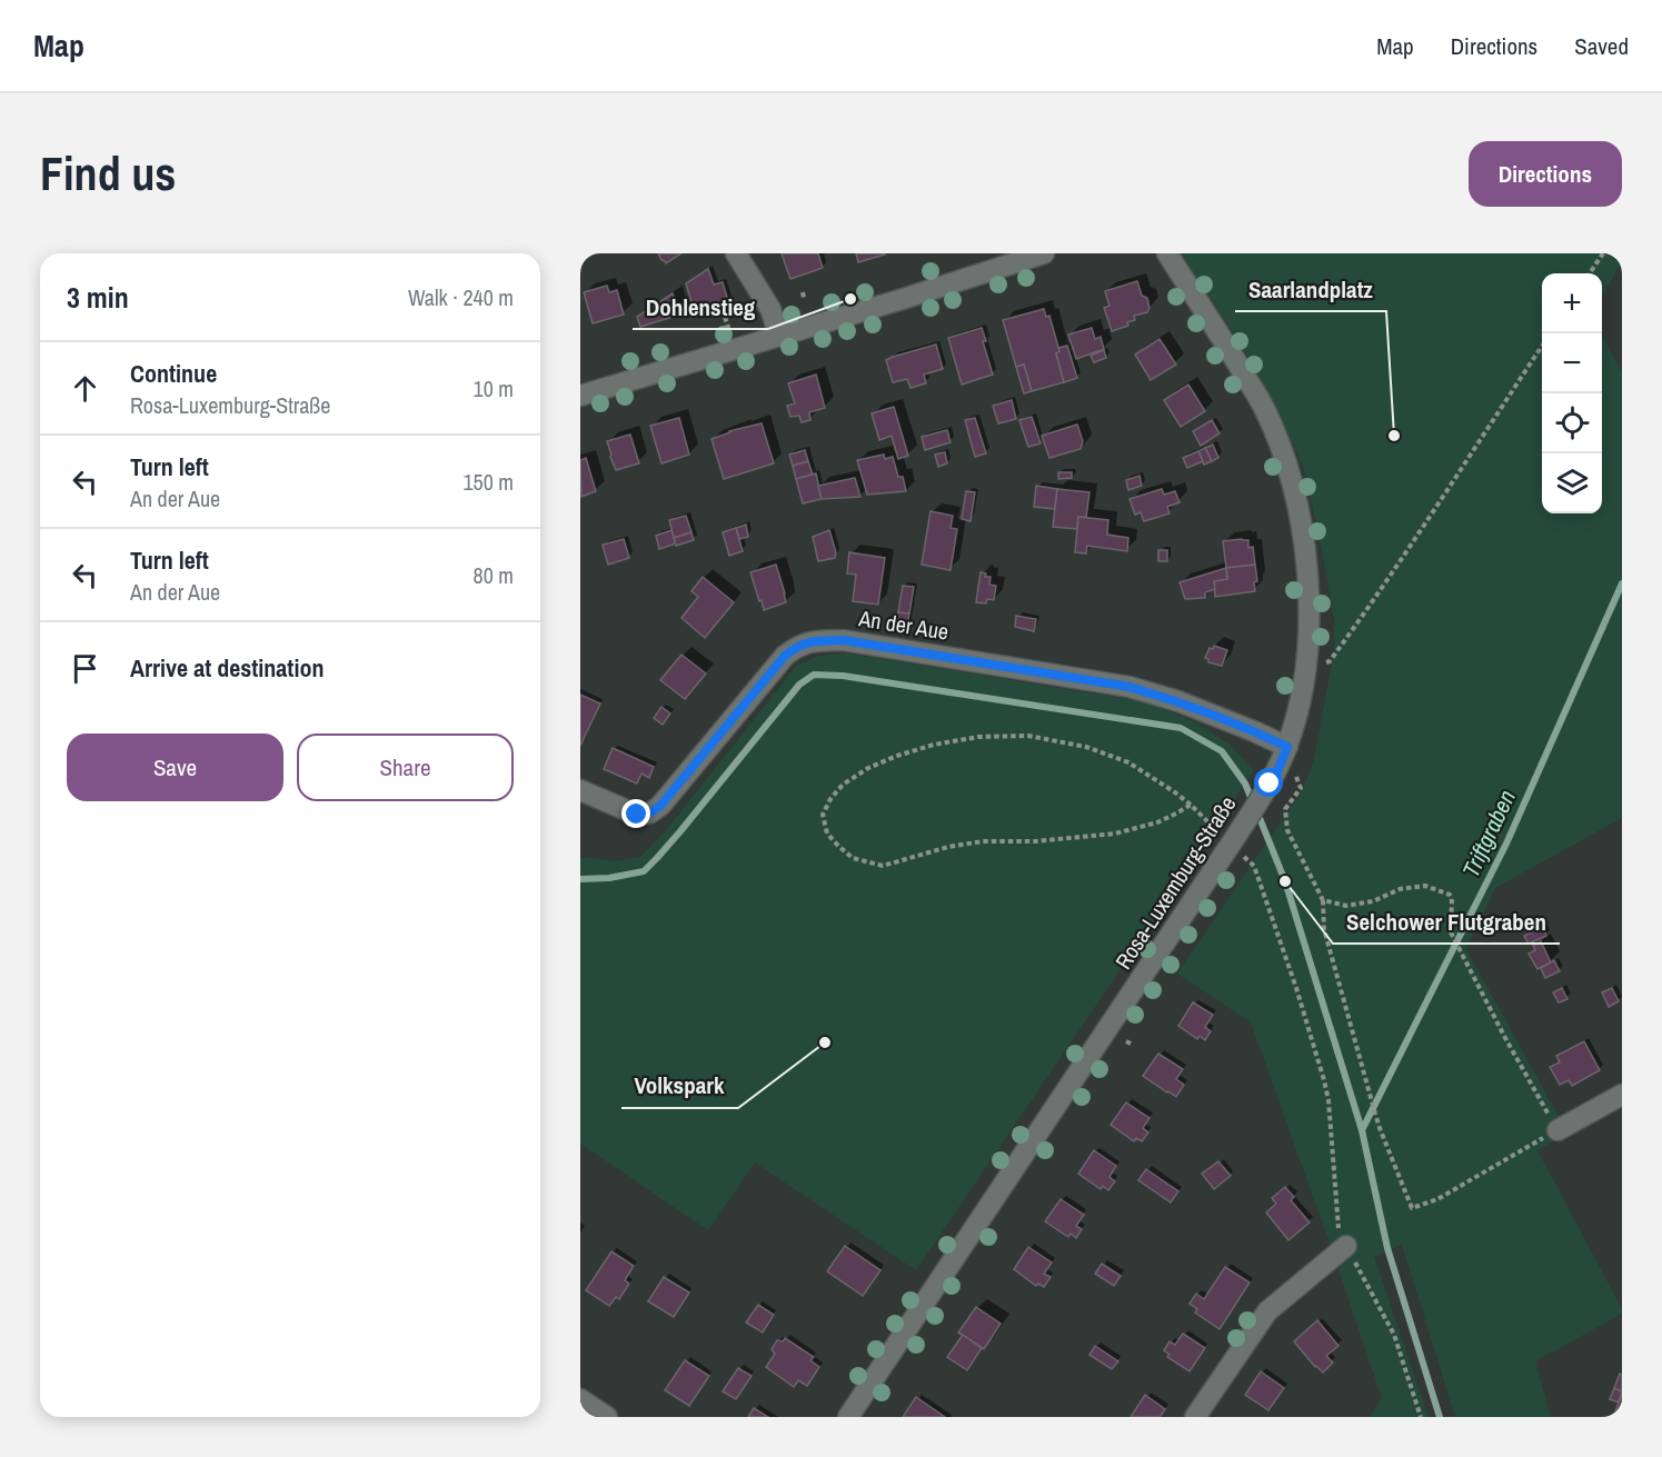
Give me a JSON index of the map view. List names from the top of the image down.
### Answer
{
  "streets": {
    "street": ["An der Aue", "Rosa-Luxemburg-Straße"]
  },
  "crossings": [
    ["An der Aue", "Rosa-Luxemburg-Straße"]
  ],
  "water": ["Triftgraben"],
  "places": [
    "Dohlenstieg",
    "Saarlandplatz",
    "Selchower Flutgraben",
    "Volkspark"
  ],
  "page": {
    "header": "Map",
    "nav": ["Map", "Directions", "Saved"],
    "buttons": [
      "Directions",
      ["Save", "Share"]
    ],
    "title": "Find us",
    "heading": ["3 min", "Walk · 240 m"],
    "map_buttons": ["+", "−"],
    "list": [
      ["Continue", "Rosa-Luxemburg-Straße", "10 m"],
      ["Turn left", "An der Aue", "150 m"],
      ["Turn left", "An der Aue", "80 m"],
      "Arrive at destination"
    ]
  }
}
